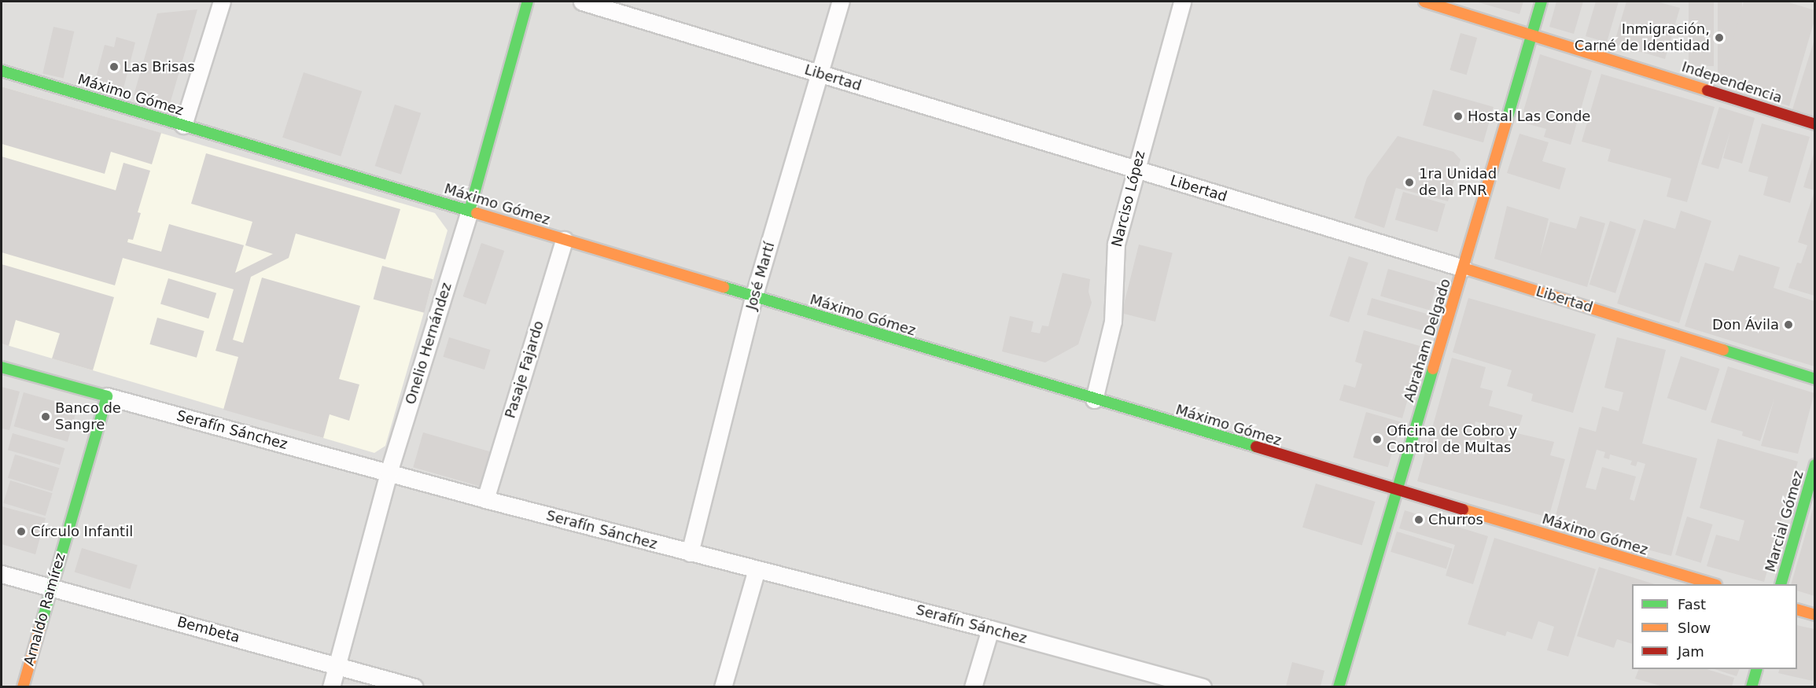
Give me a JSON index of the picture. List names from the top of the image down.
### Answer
{
  "streets": {
    "main road": [
      "Libertad",
      "Independencia",
      "Máximo Gómez",
      "Abraham Delgado",
      "Onelio Hernández",
      "Serafín Sánchez",
      "Marcial Gómez",
      "Arnaldo Ramírez"
    ],
    "street": [
      "Narciso López",
      "José Martí",
      "Pasaje Fajardo",
      "Bembeta"
    ]
  },
  "crossings": [
    ["Libertad", "Narciso López"],
    ["Libertad", "José Martí"],
    ["Libertad", "Abraham Delgado"],
    ["Independencia", "Abraham Delgado"],
    ["Máximo Gómez", "Narciso López"],
    ["Máximo Gómez", "José Martí"],
    ["Máximo Gómez", "Abraham Delgado"],
    ["Máximo Gómez", "Onelio Hernández"],
    ["Máximo Gómez", "Pasaje Fajardo"],
    ["José Martí", "Serafín Sánchez"],
    ["Onelio Hernández", "Serafín Sánchez"],
    ["Onelio Hernández", "Bembeta"],
    ["Pasaje Fajardo", "Serafín Sánchez"],
    ["Serafín Sánchez", "Arnaldo Ramírez"],
    ["Arnaldo Ramírez", "Bembeta"]
  ],
  "places": [
    "Inmigración, Carné de Identidad",
    "Las Brisas",
    "Hostal Las Conde",
    "1ra Unidad de la PNR",
    "Don Ávila",
    "Banco de Sangre",
    "Oficina de Cobro y Control de Multas",
    "Churros",
    "Círculo Infantil"
  ],
  "legend": ["Fast", "Slow", "Jam"]
}
